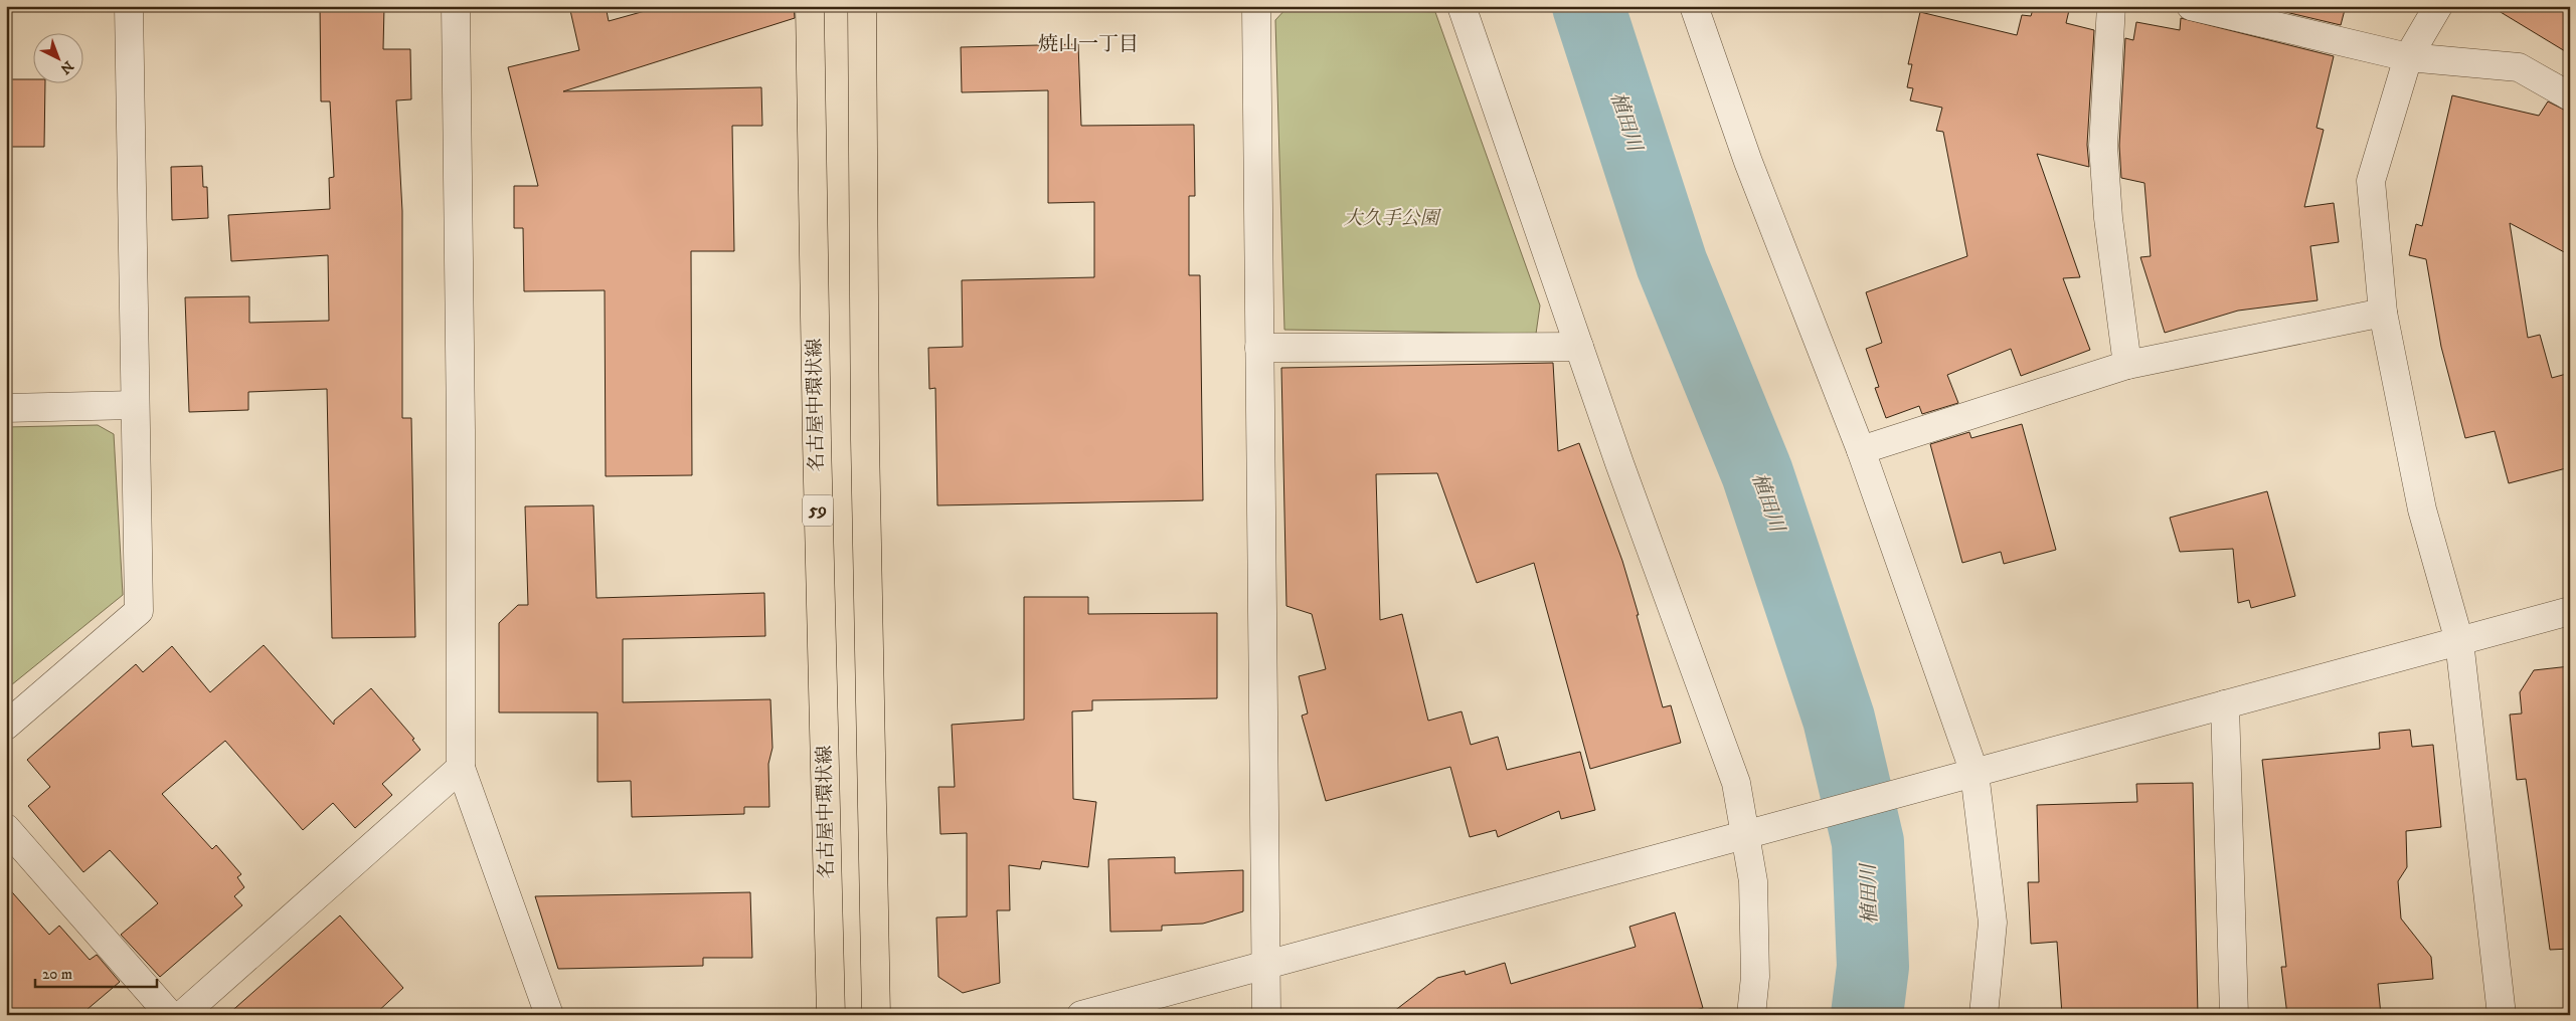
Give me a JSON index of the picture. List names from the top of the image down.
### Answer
{
  "streets": {
    "main road": ["名古屋中環状線", "59"]
  },
  "districts": ["焼山一丁目"],
  "water": ["植田川"],
  "parks": ["大久手公園"],
  "scale_bar": "20 m",
  "north": "bottom right"
}
